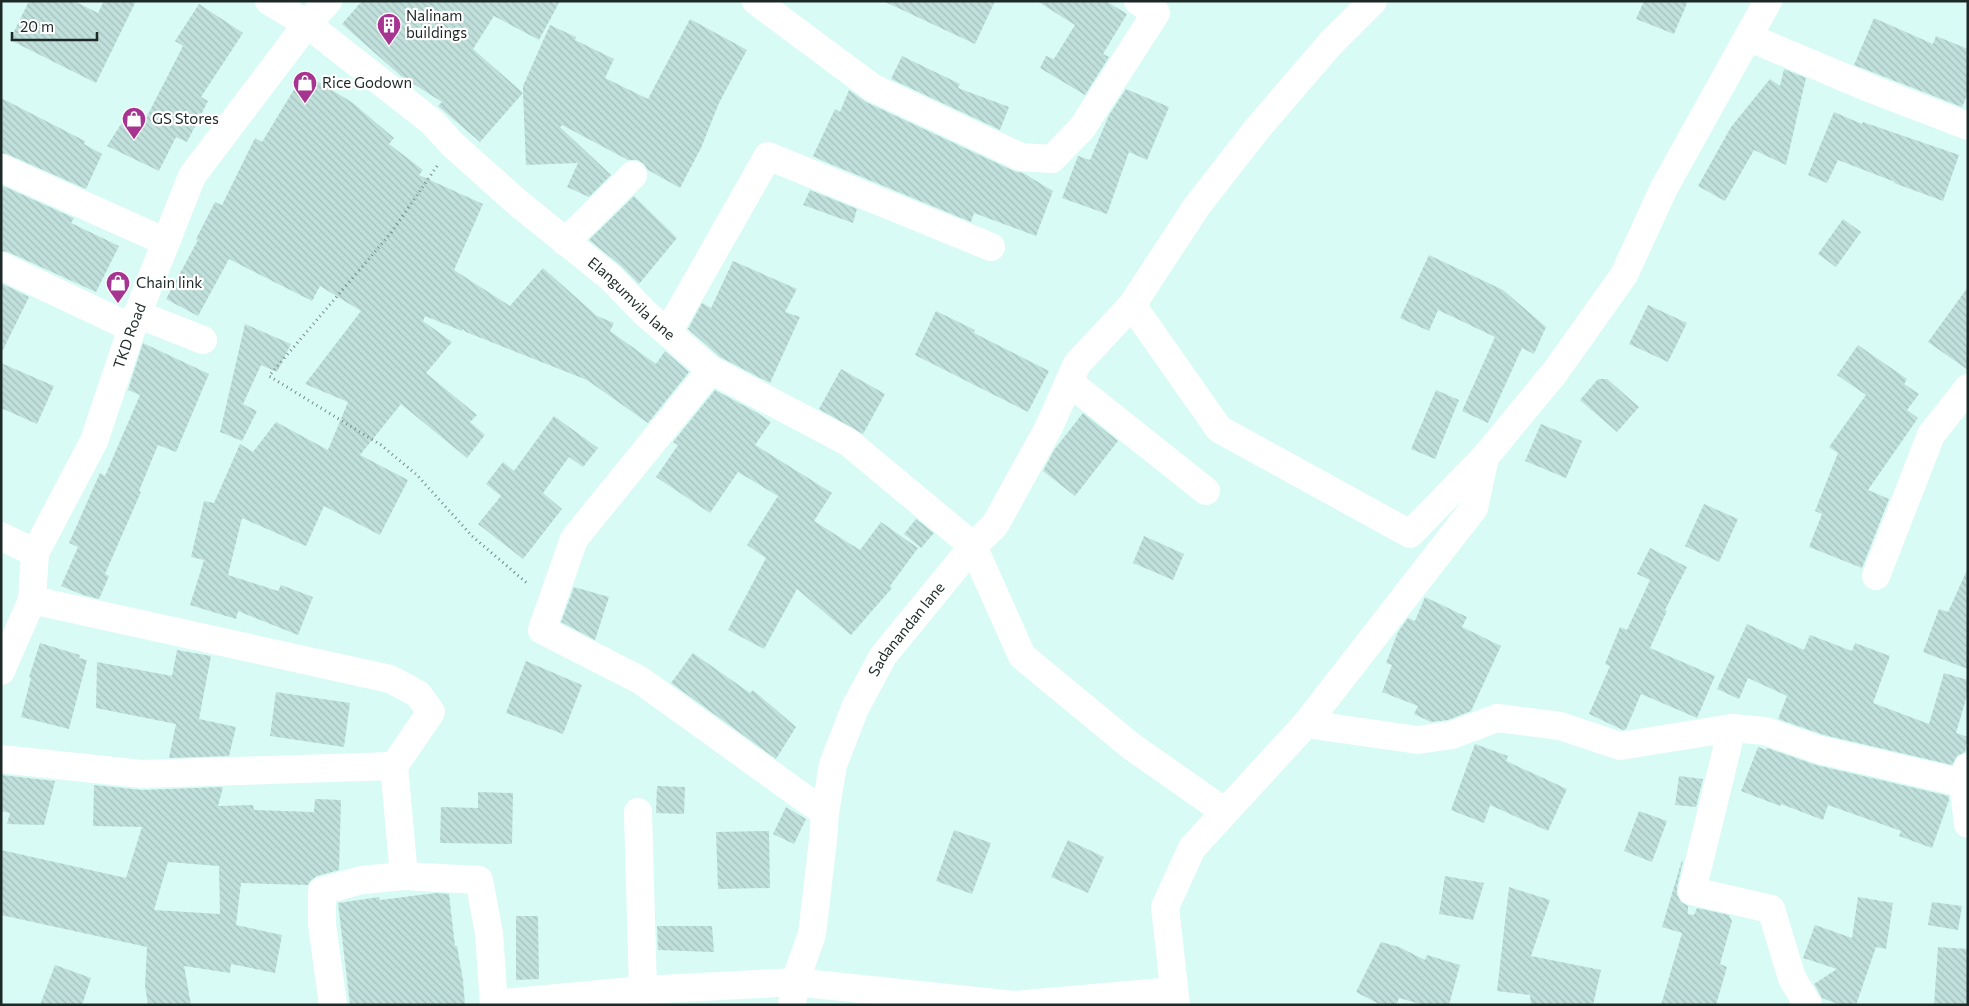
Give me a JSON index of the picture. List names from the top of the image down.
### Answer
{
  "streets": {
    "street": ["Elangumvila lane", "TKD Road", "Sadanandan lane"]
  },
  "crossings": [
    ["Elangumvila lane", "TKD Road"],
    ["Elangumvila lane", "Sadanandan lane"]
  ],
  "places": {
    "building": ["Nalinam buildings"],
    "shop": ["Rice Godown", "GS Stores", "Chain link"]
  },
  "scale_bar": "20 m"
}
